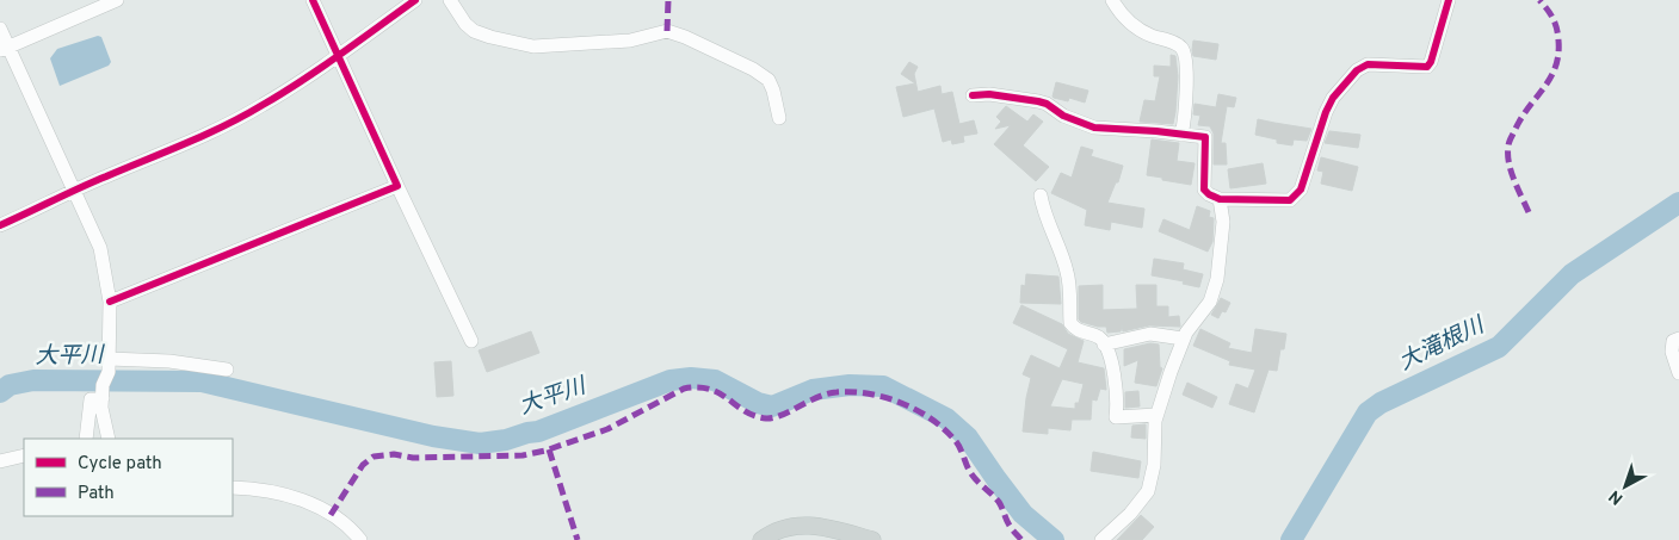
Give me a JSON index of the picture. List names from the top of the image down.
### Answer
{
  "water": ["大滝根川", "大平川"],
  "legend": ["Cycle path", "Path"],
  "north": "bottom left"
}
